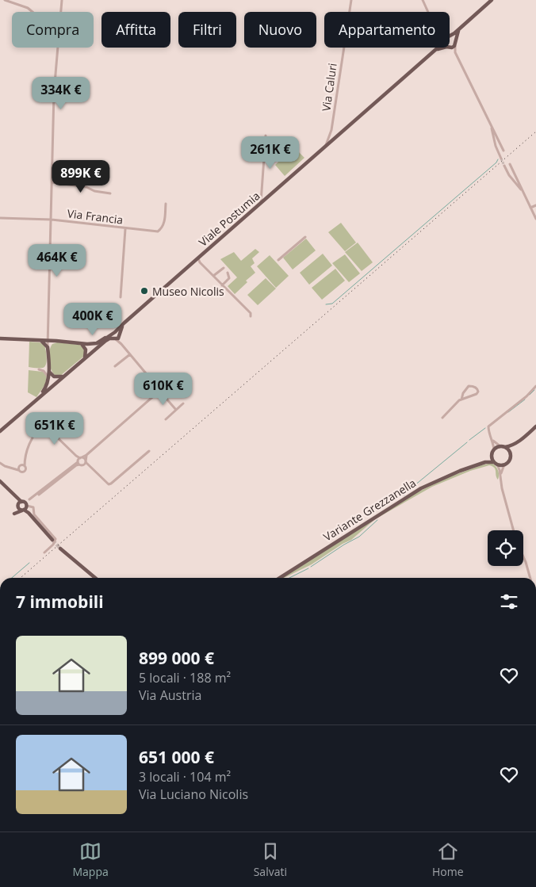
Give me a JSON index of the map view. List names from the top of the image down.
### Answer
{
  "streets": {
    "main road": ["Viale Postumia", "Variante Grezzanella"],
    "street": ["Via Caluri", "Via Francia"]
  },
  "crossings": [
    ["Via Caluri", "Viale Postumia"]
  ],
  "places": ["Museo Nicolis"],
  "page": {
    "chip": [
      "Compra",
      "Affitta",
      "Filtri",
      "Nuovo",
      "Appartamento"
    ],
    "price": [
      "334K €",
      "261K €",
      "899K €",
      "464K €",
      "400K €",
      "610K €",
      "651K €"
    ],
    "heading": "7 immobili",
    "list": [
      {
        "name": "899 000 €",
        "note": "5 locali · 188 m² · Via Austria"
      },
      {
        "name": "651 000 €",
        "note": "3 locali · 104 m² · Via Luciano Nicolis"
      }
    ],
    "tabs": ["Mappa", "Salvati", "Home"]
  }
}
